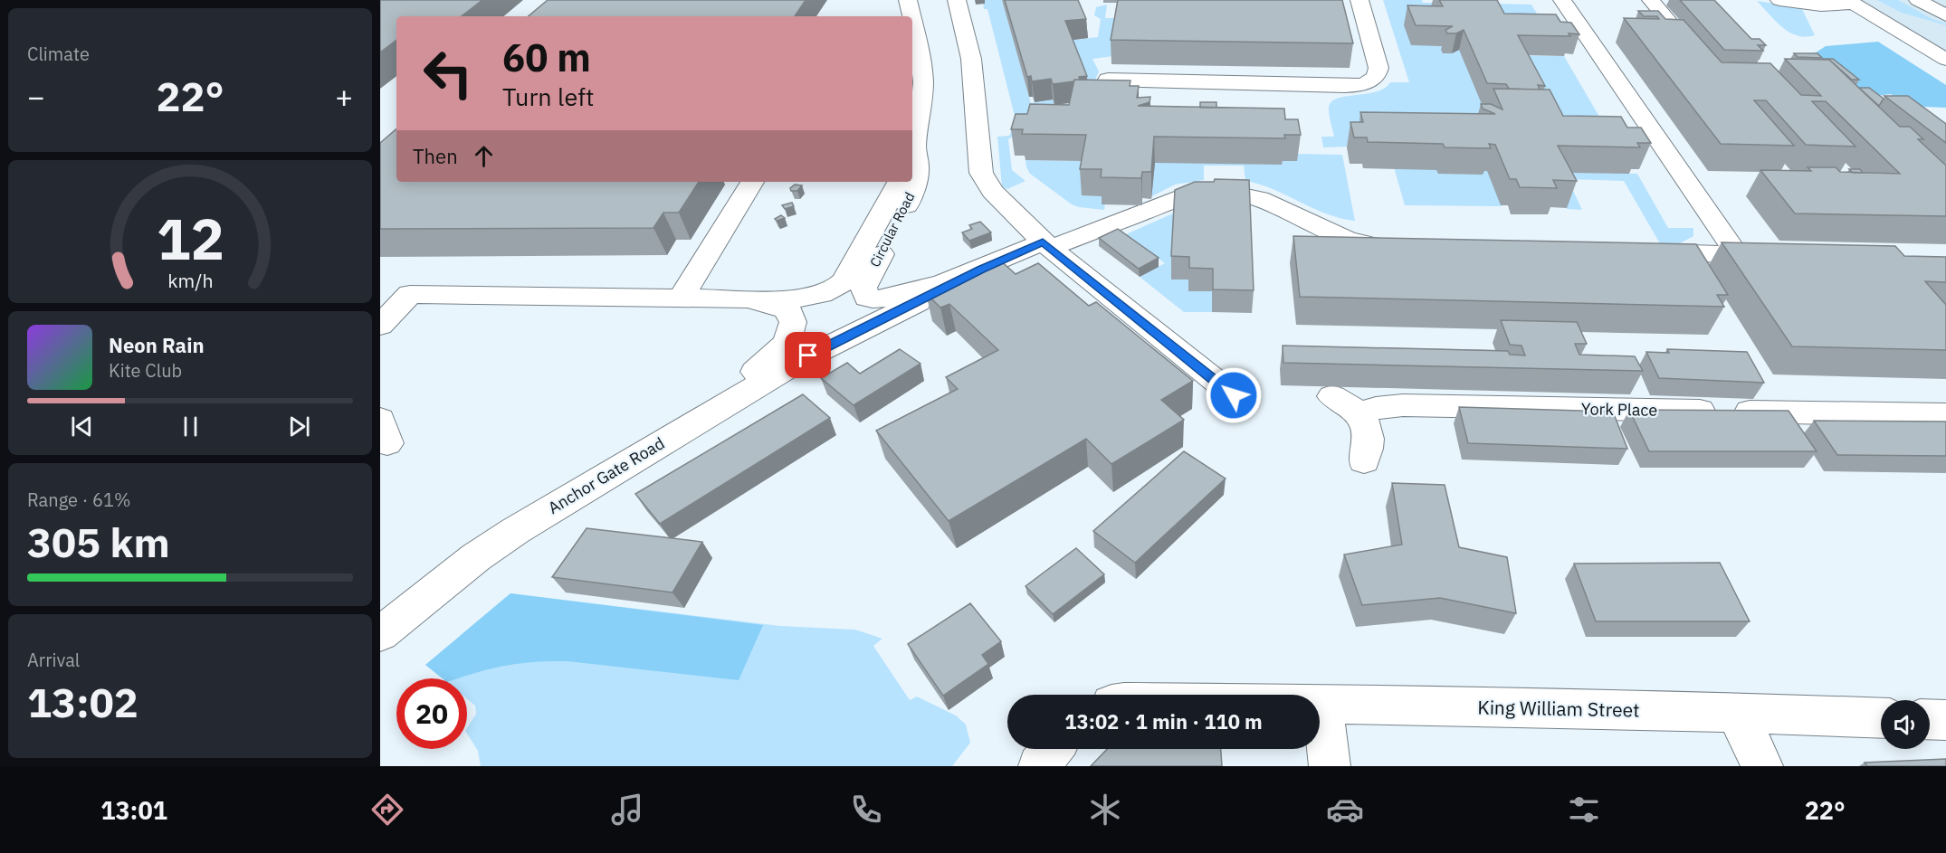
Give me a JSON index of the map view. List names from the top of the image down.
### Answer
{
  "streets": {
    "street": [
      "Circular Road",
      "York Place",
      "Anchor Gate Road",
      "King William Street"
    ]
  },
  "crossings": [
    ["Circular Road", "Anchor Gate Road"]
  ],
  "page": {
    "tile": [
      "Climate",
      ["Range · 61%", "305 km"],
      ["Arrival", "13:02"]
    ],
    "turn": ["60 m", "Turn left"],
    "heat": ["−", "22°", "+"],
    "then": "Then",
    "song": ["Neon Rain", "Kite Club"],
    "limit": "20",
    "trip": "13:02 · 1 min · 110 m",
    "tabs": ["13:01", "22°"],
    "gauge": ["12", "km/h"]
  }
}
